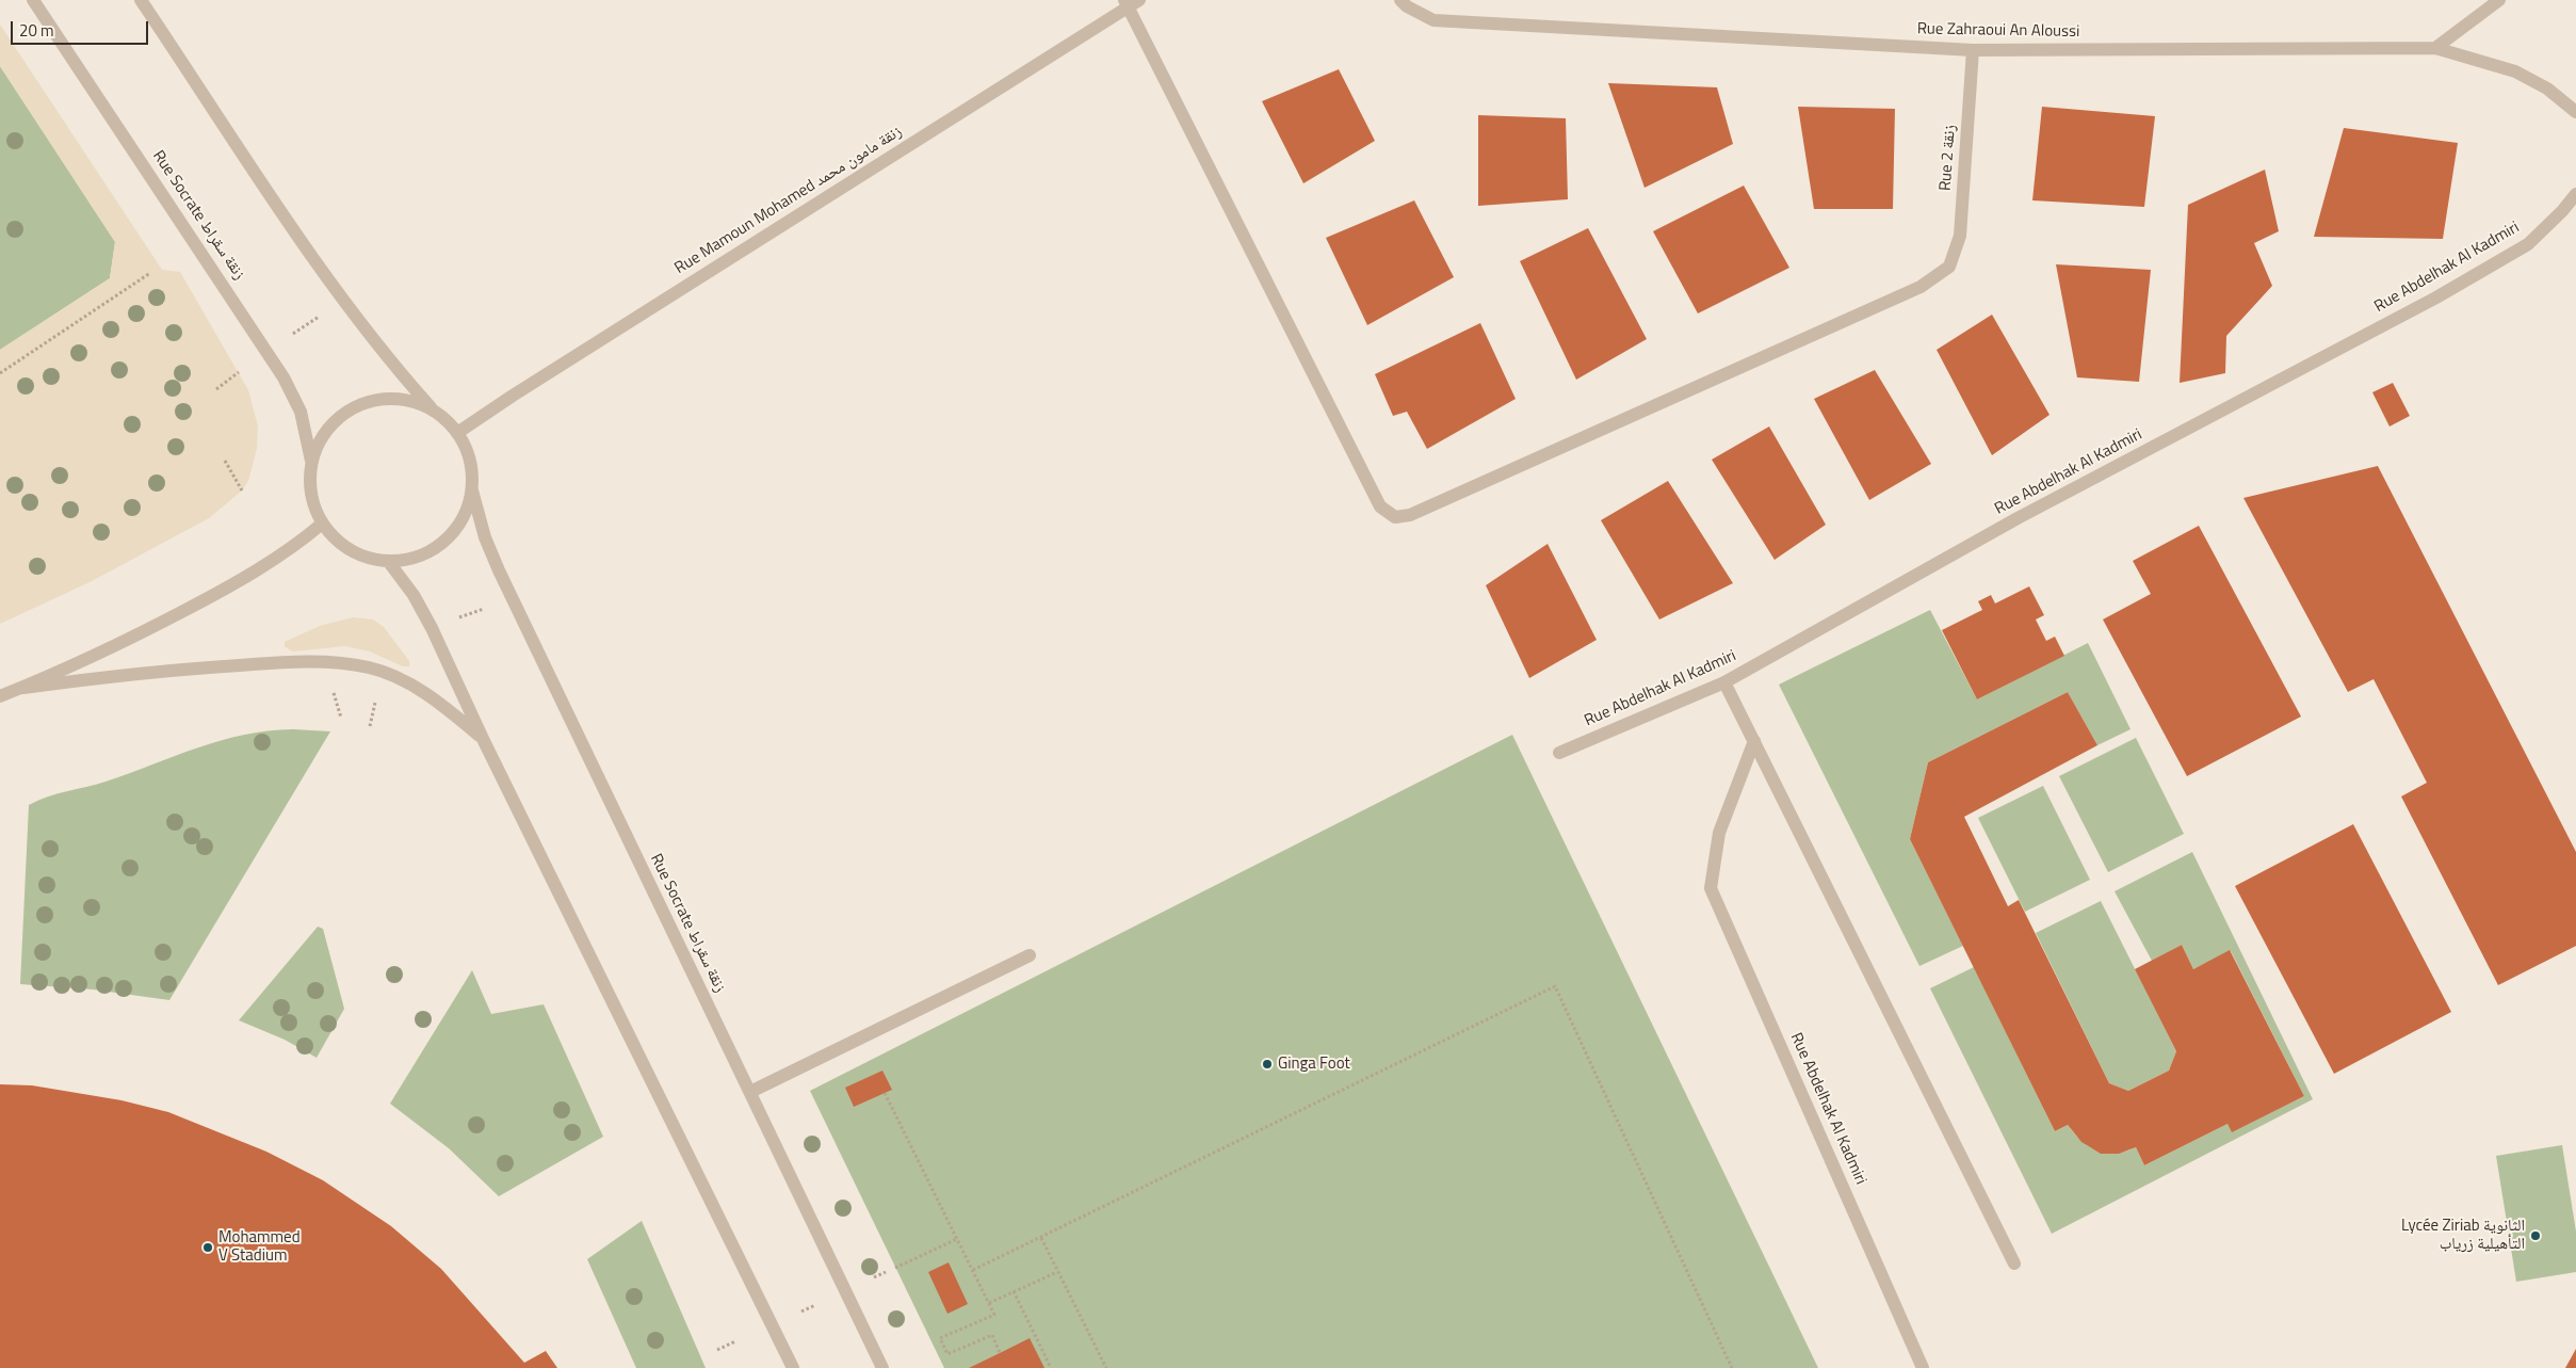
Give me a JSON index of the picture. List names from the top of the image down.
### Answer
{
  "streets": {
    "street": [
      "Rue Zahraoui An Aloussi",
      "Rue 2 زنقة",
      "Rue Mamoun Mohamed زنقة مامون محمد",
      "Rue Socrate زنقة سقراط",
      "Rue Abdelhak Al Kadmiri"
    ]
  },
  "crossings": [
    ["Rue Zahraoui An Aloussi", "Rue 2 زنقة"],
    ["Rue 2 زنقة", "Rue Mamoun Mohamed زنقة مامون محمد"],
    ["Rue Mamoun Mohamed زنقة مامون محمد", "Rue Socrate زنقة سقراط"]
  ],
  "places": ["Ginga Foot", "Lycée Ziriab الثانوية التأهيلية زرياب", "Mohammed V Stadium"],
  "scale_bar": "20 m"
}
